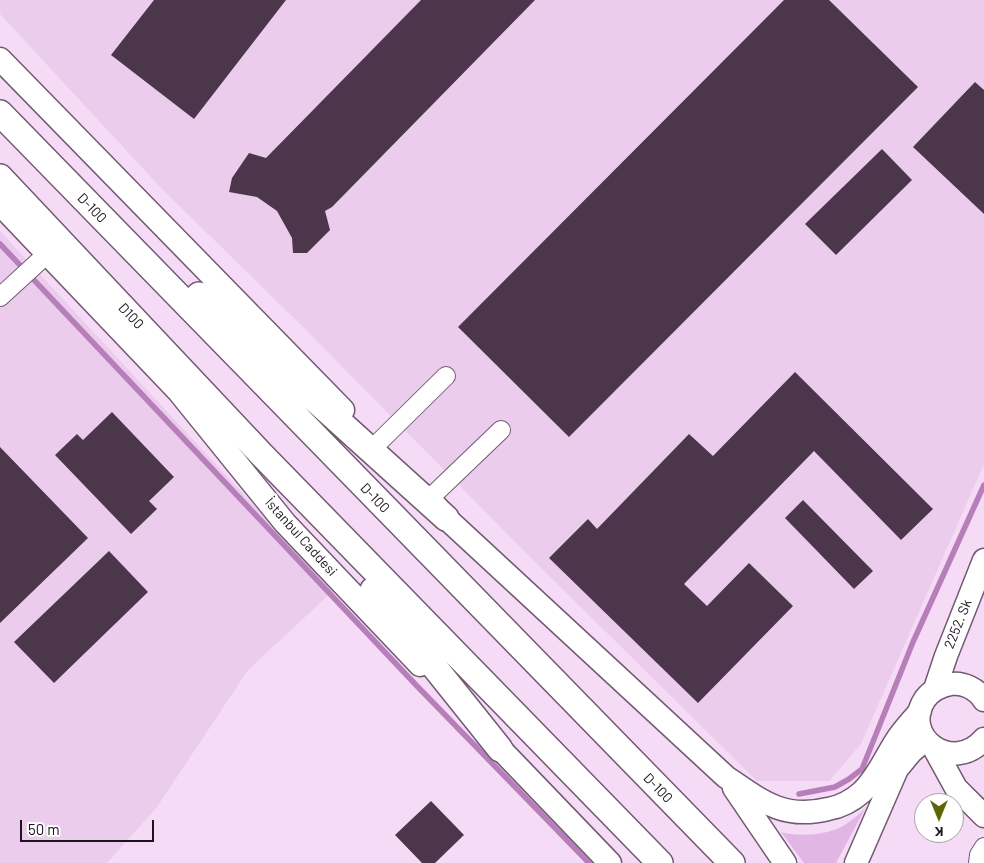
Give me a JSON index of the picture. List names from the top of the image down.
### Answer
{
  "streets": {
    "highway": ["D-100", "D100"],
    "main road": ["İstanbul Caddesi", "2252. Sk"]
  },
  "scale_bar": "50 m",
  "north": "bottom"
}
